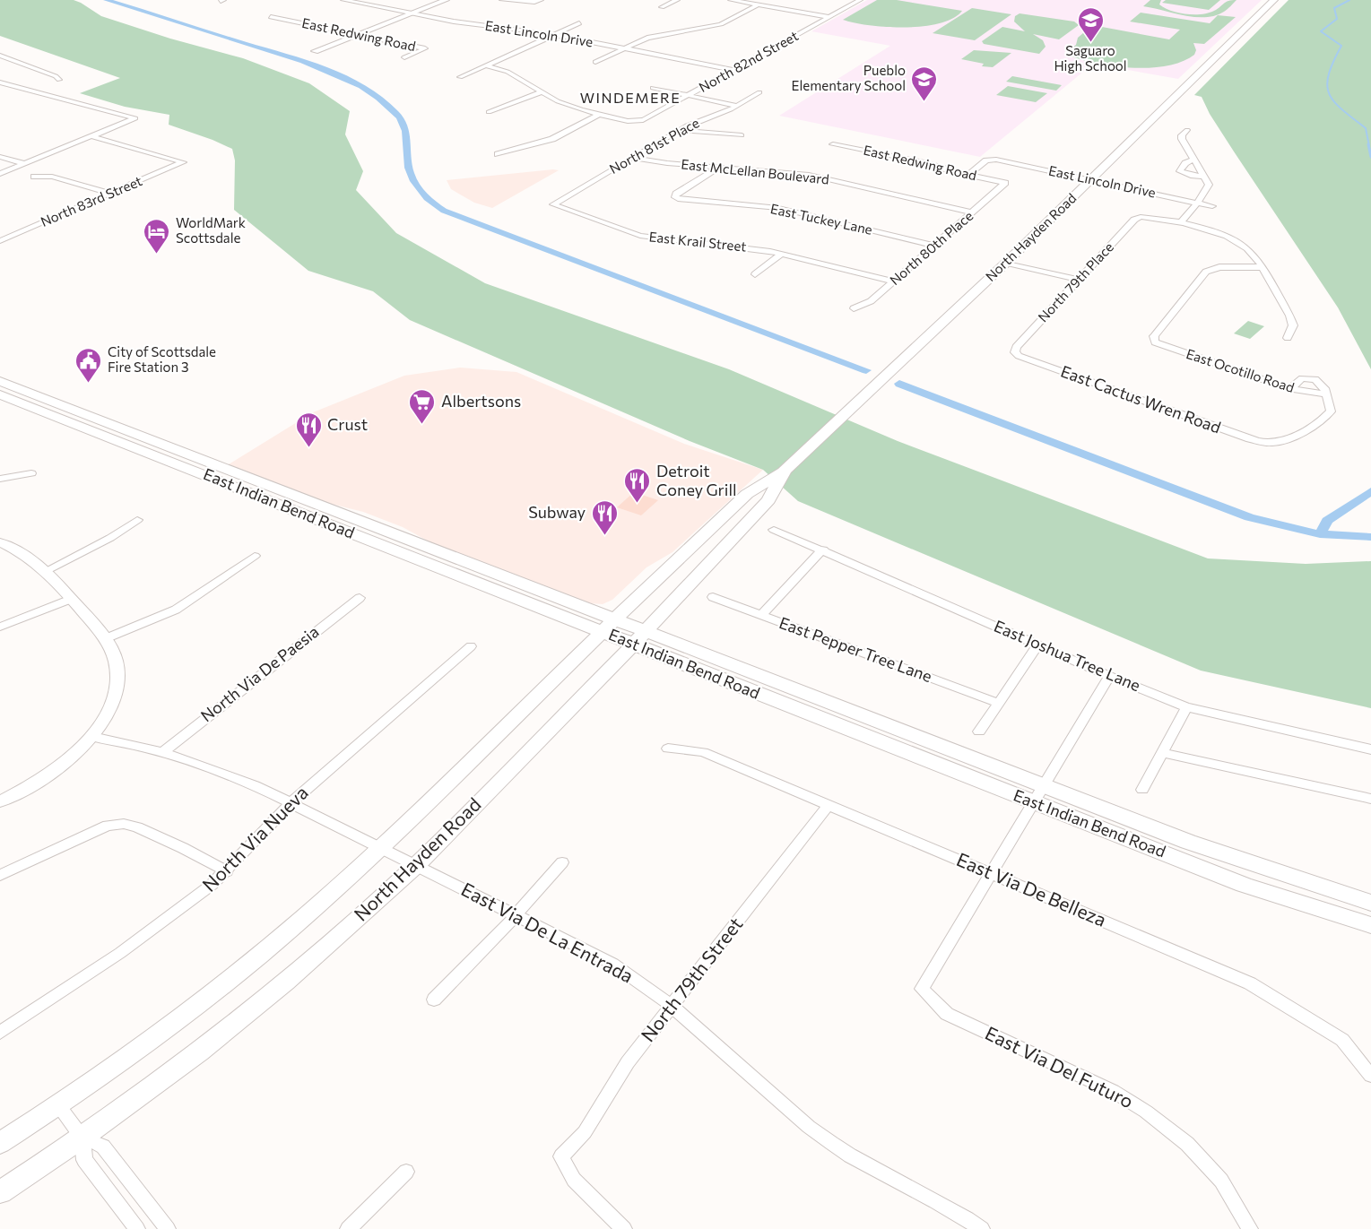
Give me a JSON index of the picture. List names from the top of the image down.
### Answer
{
  "streets": {
    "main road": ["North Hayden Road", "East Indian Bend Road"],
    "street": [
      "East Lincoln Drive",
      "East Redwing Road",
      "North 82nd Street",
      "North 81st Place",
      "East McLellan Boulevard",
      "North 83rd Street",
      "East Tuckey Lane",
      "East Krail Street",
      "North 80th Place",
      "North 79th Place",
      "East Ocotillo Road",
      "East Cactus Wren Road",
      "East Pepper Tree Lane",
      "East Joshua Tree Lane",
      "North Via De Paesia",
      "North Via Nueva",
      "East Via De Belleza",
      "East Via De La Entrada",
      "North 79th Street",
      "East Via Del Futuro"
    ]
  },
  "crossings": [
    ["East Lincoln Drive", "East Redwing Road"],
    ["East Lincoln Drive", "North 82nd Street"],
    ["East Lincoln Drive", "North Hayden Road"],
    ["East Redwing Road", "North 80th Place"],
    ["North 81st Place", "East McLellan Boulevard"],
    ["North 81st Place", "East Krail Street"],
    ["East McLellan Boulevard", "East Tuckey Lane"],
    ["East McLellan Boulevard", "North 80th Place"],
    ["East Tuckey Lane", "North 80th Place"],
    ["North Hayden Road", "East Indian Bend Road"],
    ["North Hayden Road", "East Via De La Entrada"],
    ["East Krail Street", "North 80th Place"],
    ["North 79th Place", "East Cactus Wren Road"],
    ["East Ocotillo Road", "East Cactus Wren Road"],
    ["North Via De Paesia", "East Via De La Entrada"],
    ["North Via Nueva", "East Via De La Entrada"],
    ["East Via De Belleza", "North 79th Street"],
    ["East Via De Belleza", "East Via Del Futuro"],
    ["East Via De La Entrada", "North 79th Street"]
  ],
  "districts": ["WINDEMERE"],
  "places": {
    "school or university": ["Saguaro High School", "Pueblo Elementary School"],
    "hotel": ["WorldMark Scottsdale"],
    "public building": ["City of Scottsdale Fire Station 3"],
    "supermarket": ["Albertsons"],
    "restaurant": ["Crust", "Detroit Coney Grill", "Subway"]
  }
}
